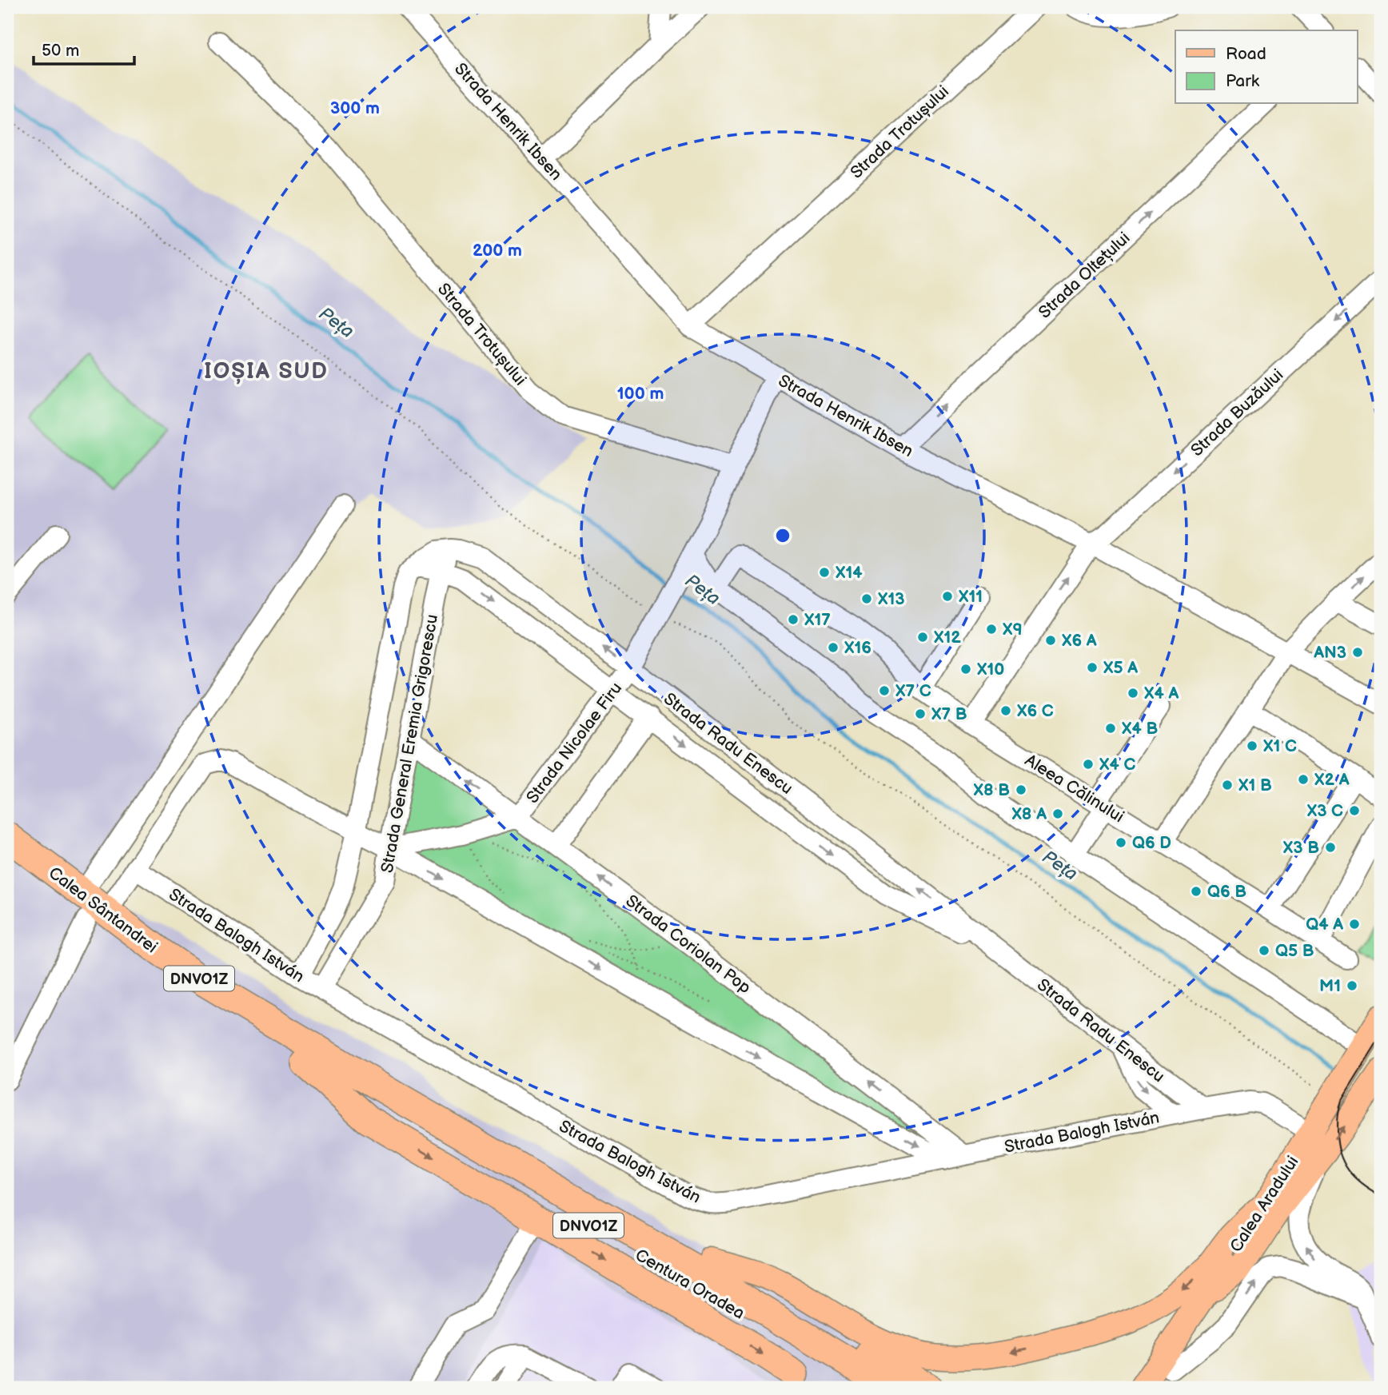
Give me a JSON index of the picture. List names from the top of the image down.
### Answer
{
  "streets": {
    "highway": ["Calea Sântandrei", "DNVO1Z", "Centura Oradea"],
    "main road": ["Calea Aradului"],
    "street": [
      "Strada Henrik Ibsen",
      "Strada Trotușului",
      "Strada Oltețului",
      "Strada Buzăului",
      "Strada Nicolae Firu",
      "Strada General Eremia Grigorescu",
      "Strada Radu Enescu",
      "Aleea Călinului",
      "Strada Balogh István",
      "Strada Coriolan Pop"
    ]
  },
  "crossings": [
    ["Strada Henrik Ibsen", "Strada Trotușului"],
    ["Strada Henrik Ibsen", "Strada Oltețului"],
    ["Strada Henrik Ibsen", "Strada Buzăului"],
    ["Strada Trotușului", "Strada Nicolae Firu"],
    ["Strada Nicolae Firu", "Strada Radu Enescu"],
    ["Strada Nicolae Firu", "Strada Coriolan Pop"],
    ["Strada General Eremia Grigorescu", "Strada Radu Enescu"],
    ["Strada General Eremia Grigorescu", "Strada Balogh István"],
    ["Strada General Eremia Grigorescu", "Strada Coriolan Pop"],
    ["Strada Radu Enescu", "Strada Balogh István"],
    ["Calea Sântandrei", "Centura Oradea"],
    ["Strada Balogh István", "Strada Coriolan Pop"],
    ["Strada Balogh István", "Calea Aradului"]
  ],
  "one_way": ["Strada Oltețului", "Strada Buzăului"],
  "districts": ["IOȘIA SUD"],
  "water": ["Peța"],
  "places": [
    "X14",
    "X11",
    "X13",
    "X17",
    "X9",
    "X12",
    "X6 A",
    "X16",
    "AN3",
    "X5 A",
    "X10",
    "X7 C",
    "X4 A",
    "X6 C",
    "X7 B",
    "X4 B",
    "X1 C",
    "X4 C",
    "X2 A",
    "X1 B",
    "X8 B",
    "X3 C",
    "X8 A",
    "Q6 D",
    "X3 B",
    "Q6 B",
    "Q4 A",
    "Q5 B",
    "M1"
  ],
  "legend": ["Road", "Park"],
  "scale_bar": "50 m",
  "rings": ["300 m", "200 m", "100 m"]
}
